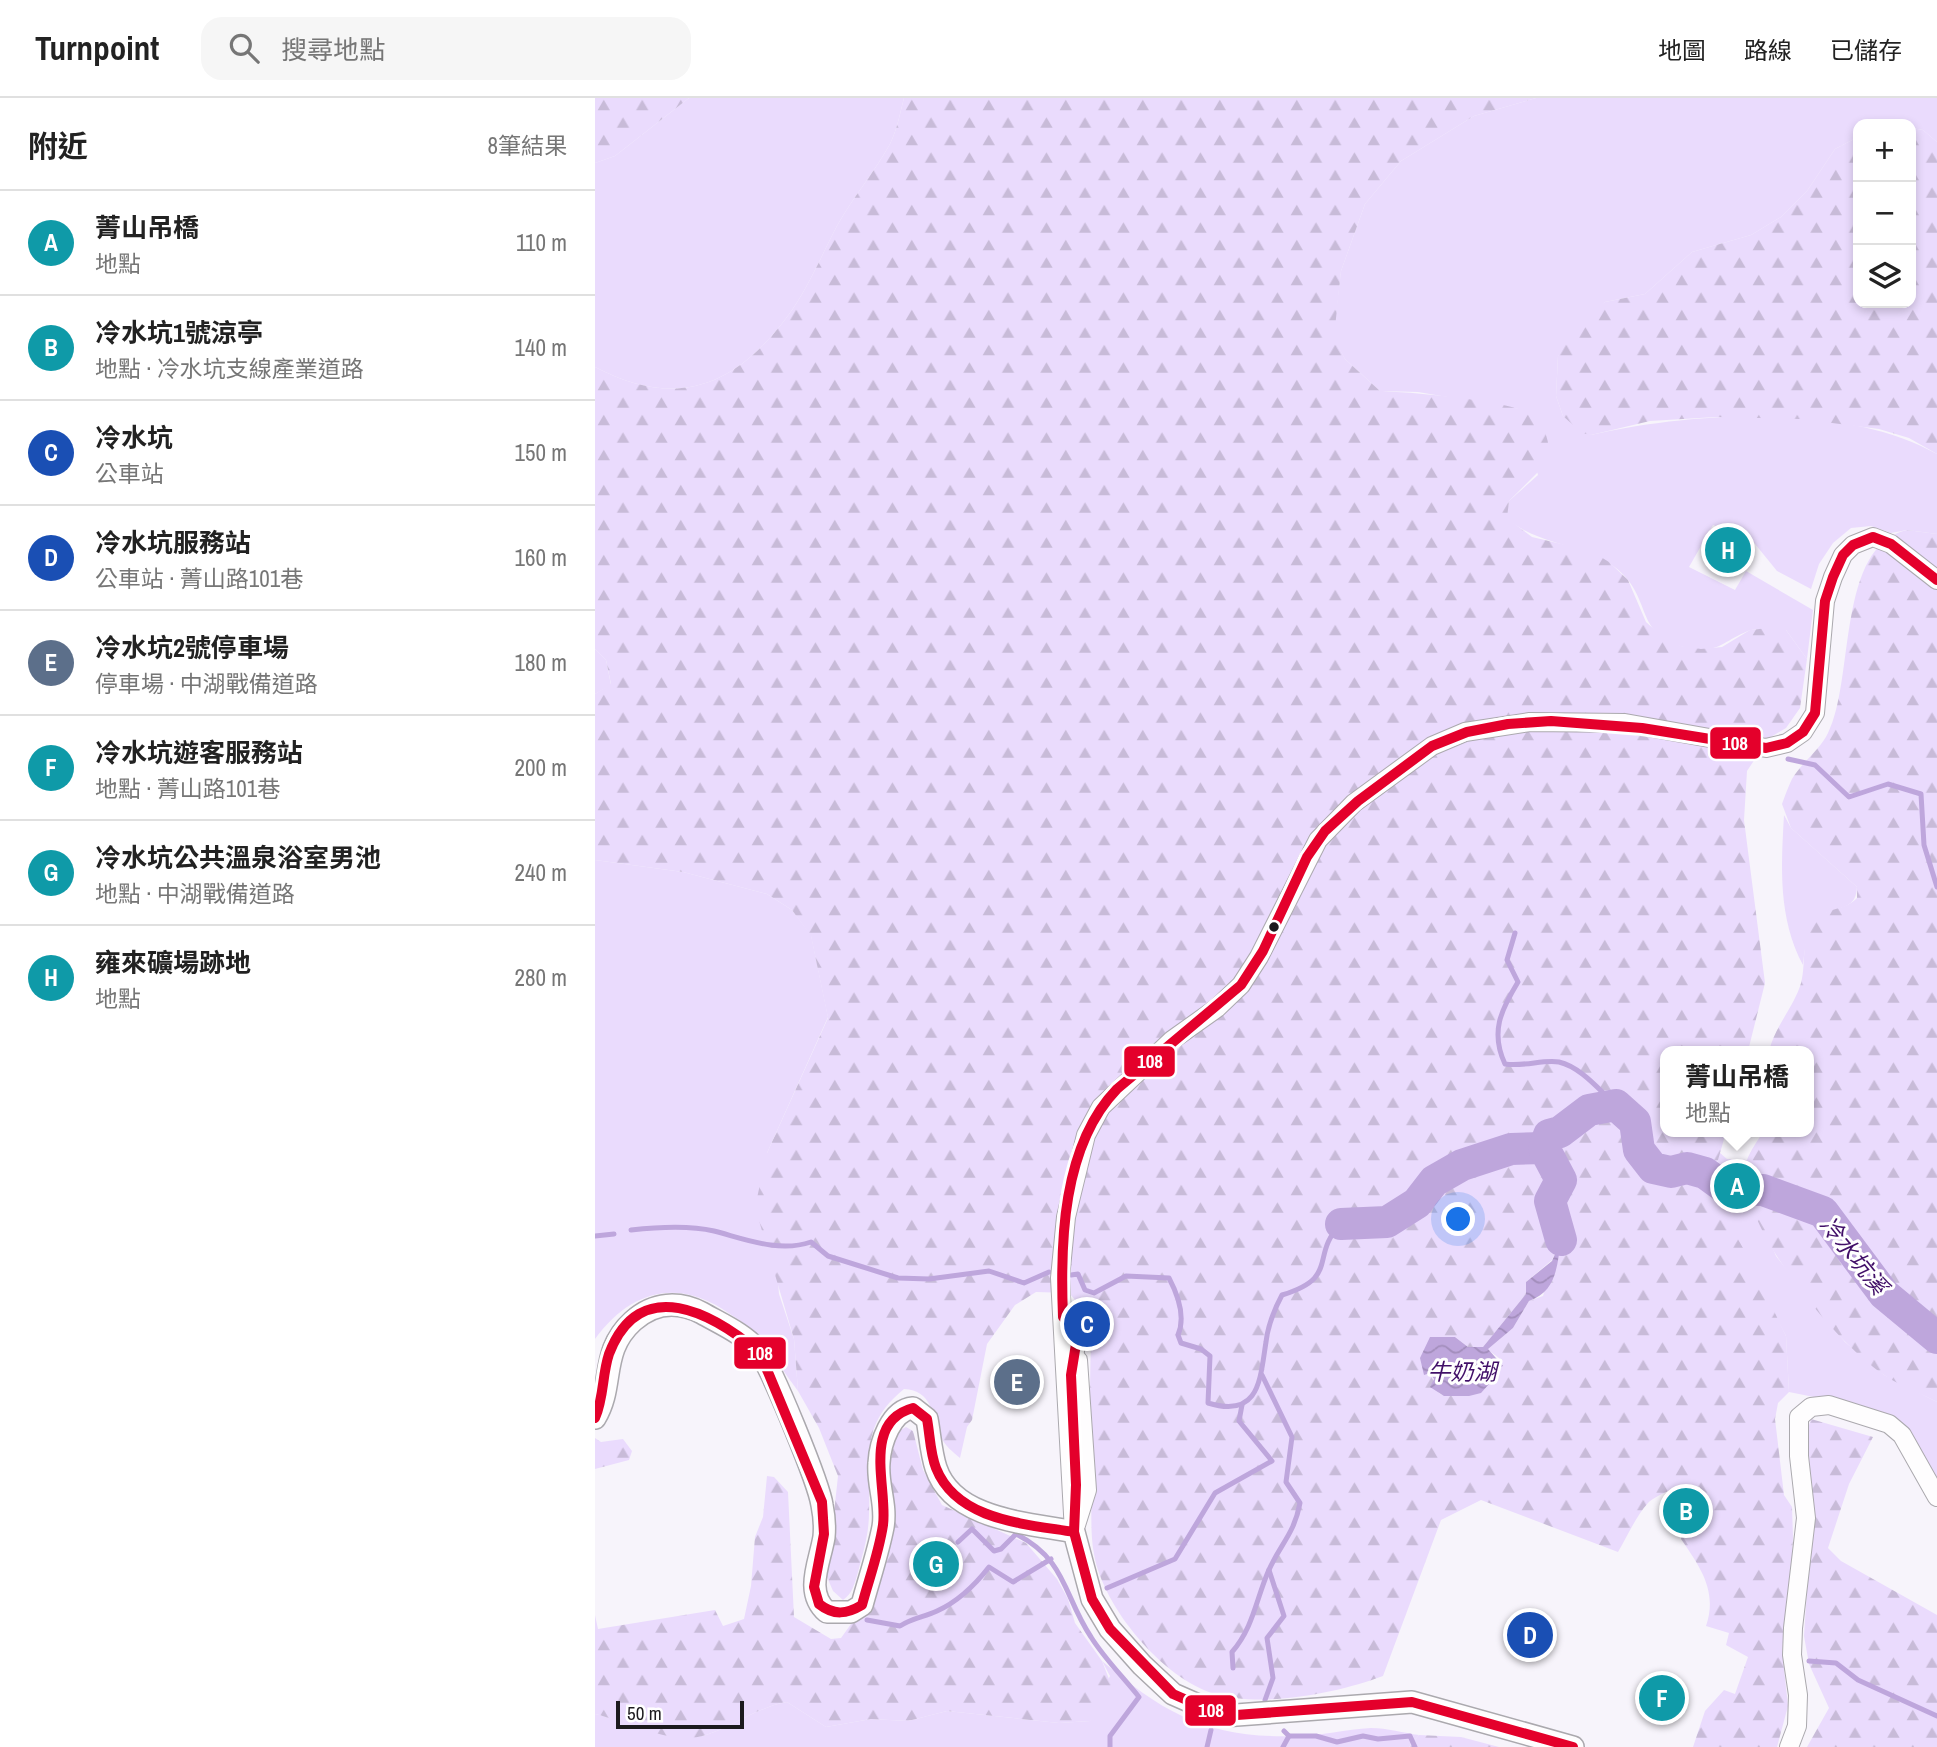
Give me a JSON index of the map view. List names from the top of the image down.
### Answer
{
  "water": ["冷水坑溪", "牛奶湖"],
  "lines": ["transit line 108"],
  "scale_bar": "50 m",
  "page": {
    "header": "Turnpoint",
    "search": "搜尋地點",
    "nav": ["地圖", "路線", "已儲存"],
    "heading": ["附近", "8筆結果"],
    "map_buttons": ["+", "−"],
    "list": [
      {
        "mark": "A",
        "name": "菁山吊橋",
        "note": "地點",
        "value": "110 m"
      },
      {
        "mark": "B",
        "name": "冷水坑1號涼亭",
        "note": "地點 · 冷水坑支線產業道路",
        "value": "140 m"
      },
      {
        "mark": "C",
        "name": "冷水坑",
        "note": "公車站",
        "value": "150 m"
      },
      {
        "mark": "D",
        "name": "冷水坑服務站",
        "note": "公車站 · 菁山路101巷",
        "value": "160 m"
      },
      {
        "mark": "E",
        "name": "冷水坑2號停車場",
        "note": "停車場 · 中湖戰備道路",
        "value": "180 m"
      },
      {
        "mark": "F",
        "name": "冷水坑遊客服務站",
        "note": "地點 · 菁山路101巷",
        "value": "200 m"
      },
      {
        "mark": "G",
        "name": "冷水坑公共溫泉浴室男池",
        "note": "地點 · 中湖戰備道路",
        "value": "240 m"
      },
      {
        "mark": "H",
        "name": "雍來礦場跡地",
        "note": "地點",
        "value": "280 m"
      }
    ],
    "pins": [
      "H",
      "A",
      "C",
      "E",
      "B",
      "G",
      "D",
      "F"
    ],
    "popup": ["菁山吊橋", "地點"],
    "scale": "50 m"
  }
}
